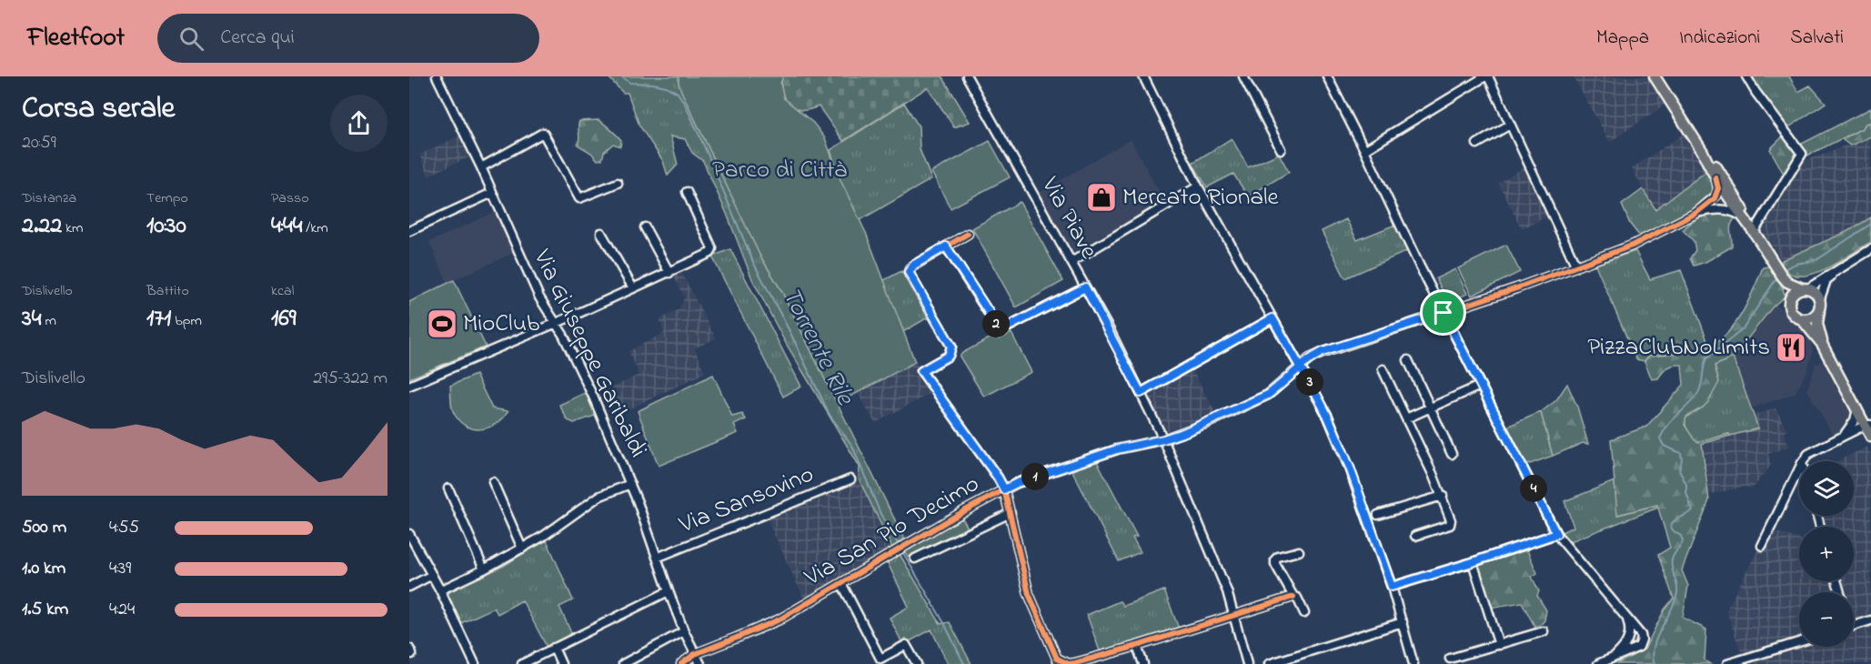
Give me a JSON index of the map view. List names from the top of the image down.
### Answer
{
  "streets": {
    "street": [
      "Via Piave",
      "Via Giuseppe Garibaldi",
      "Via Sansovino",
      "Via San Pio Decimo"
    ]
  },
  "crossings": [
    ["Via Piave", "Via San Pio Decimo"],
    ["Via Giuseppe Garibaldi", "Via Sansovino"],
    ["Via Giuseppe Garibaldi", "Via San Pio Decimo"]
  ],
  "water": ["Torrente Rile"],
  "parks": ["Parco di Città"],
  "places": {
    "shop": ["Mercato Rionale"],
    "sports": ["MioClub"],
    "restaurant": ["PizzaClubNoLimits"]
  },
  "page": {
    "header": "Fleetfoot",
    "search": "Cerca qui",
    "nav": ["Mappa", "Indicazioni", "Salvati"],
    "heading": ["Corsa serale", "20:59"],
    "stats": [
      ["Distanza", "2.22 km"],
      ["Tempo", "10:30"],
      ["Passo", "4:44 /km"],
      ["Dislivello", "34 m"],
      ["Battito", "171 bpm"],
      ["kcal", "169"]
    ],
    "pins": [
      "2",
      "3",
      "1",
      "4"
    ],
    "chart": ["Dislivello", "295–322 m"],
    "map_buttons": ["+", "−"],
    "list": [
      {
        "name": "500 m",
        "note": "4:55"
      },
      {
        "name": "1.0 km",
        "note": "4:39"
      },
      {
        "name": "1.5 km",
        "note": "4:24"
      }
    ]
  }
}
